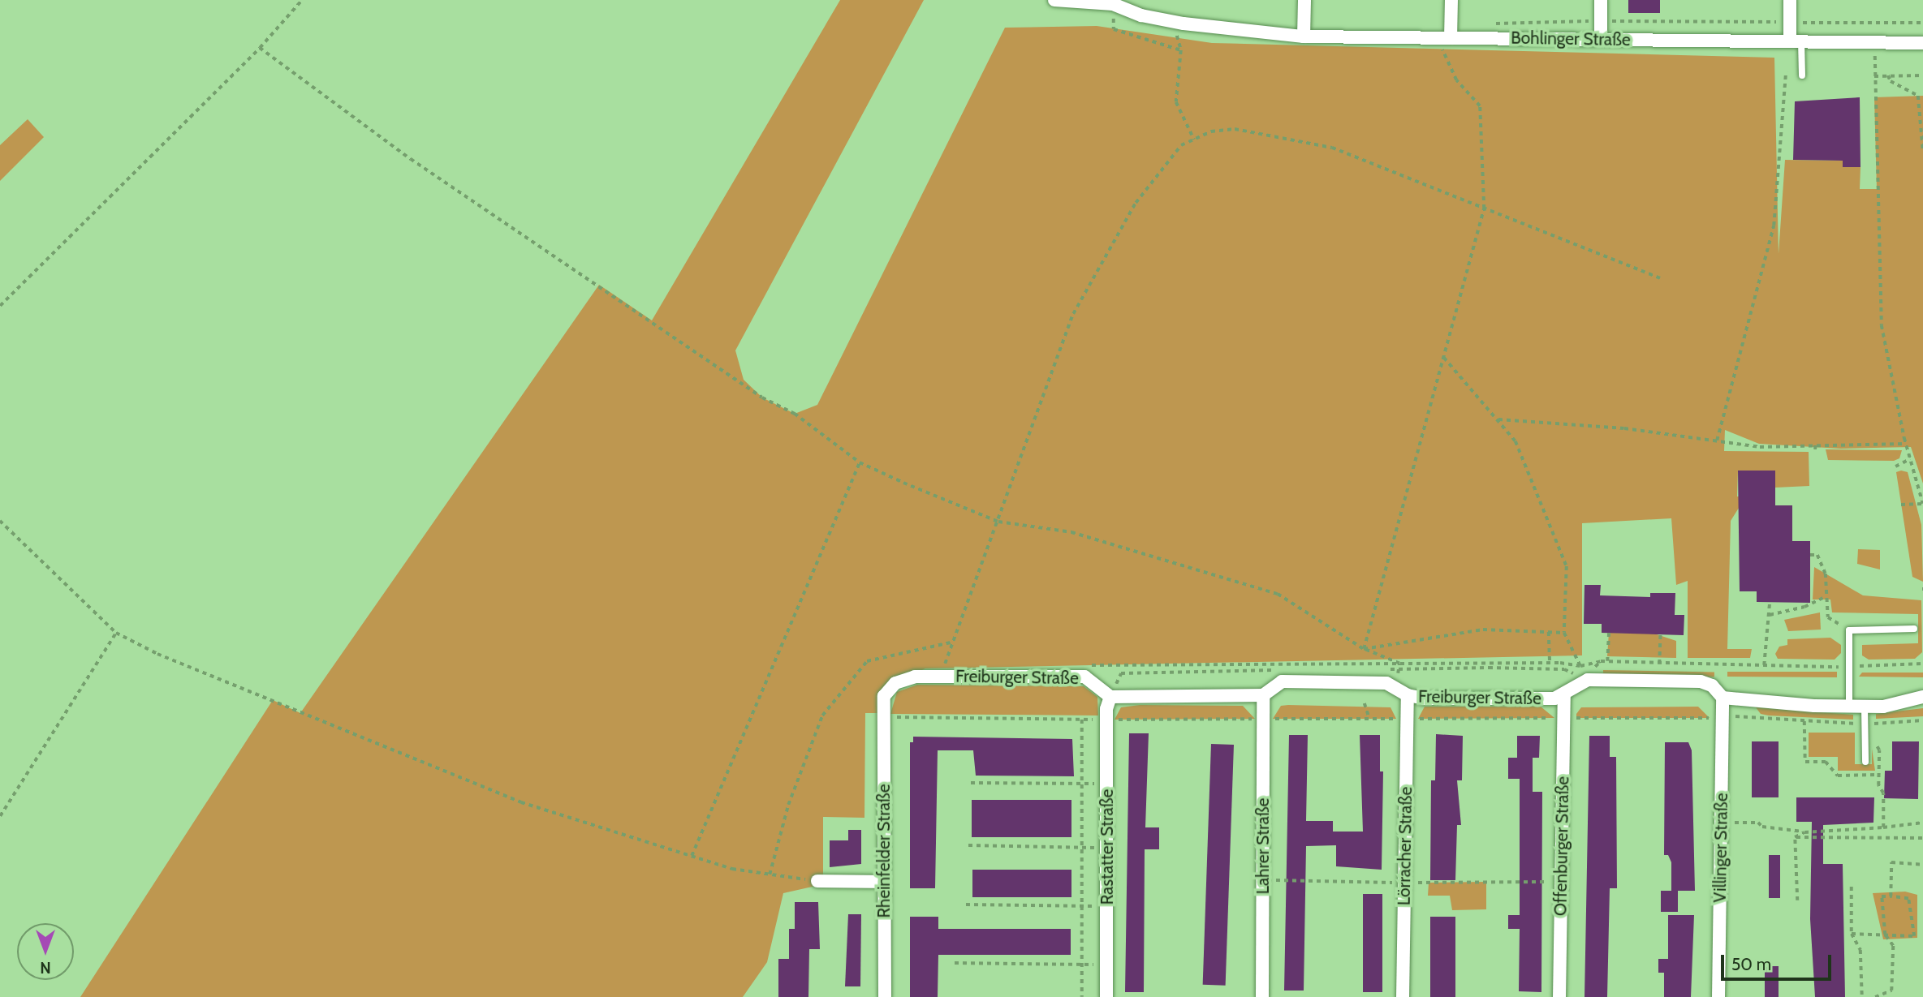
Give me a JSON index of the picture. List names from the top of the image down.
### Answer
{
  "streets": {
    "street": [
      "Bohlinger Straße",
      "Freiburger Straße",
      "Lahrer Straße",
      "Lörracher Straße",
      "Offenburger Straße",
      "Rastatter Straße",
      "Villinger Straße",
      "Rheinfelder Straße"
    ]
  },
  "crossings": [
    ["Freiburger Straße", "Lahrer Straße"],
    ["Freiburger Straße", "Lörracher Straße"],
    ["Freiburger Straße", "Offenburger Straße"],
    ["Freiburger Straße", "Rastatter Straße"],
    ["Freiburger Straße", "Villinger Straße"],
    ["Freiburger Straße", "Rheinfelder Straße"]
  ],
  "scale_bar": "50 m",
  "north": "bottom"
}
